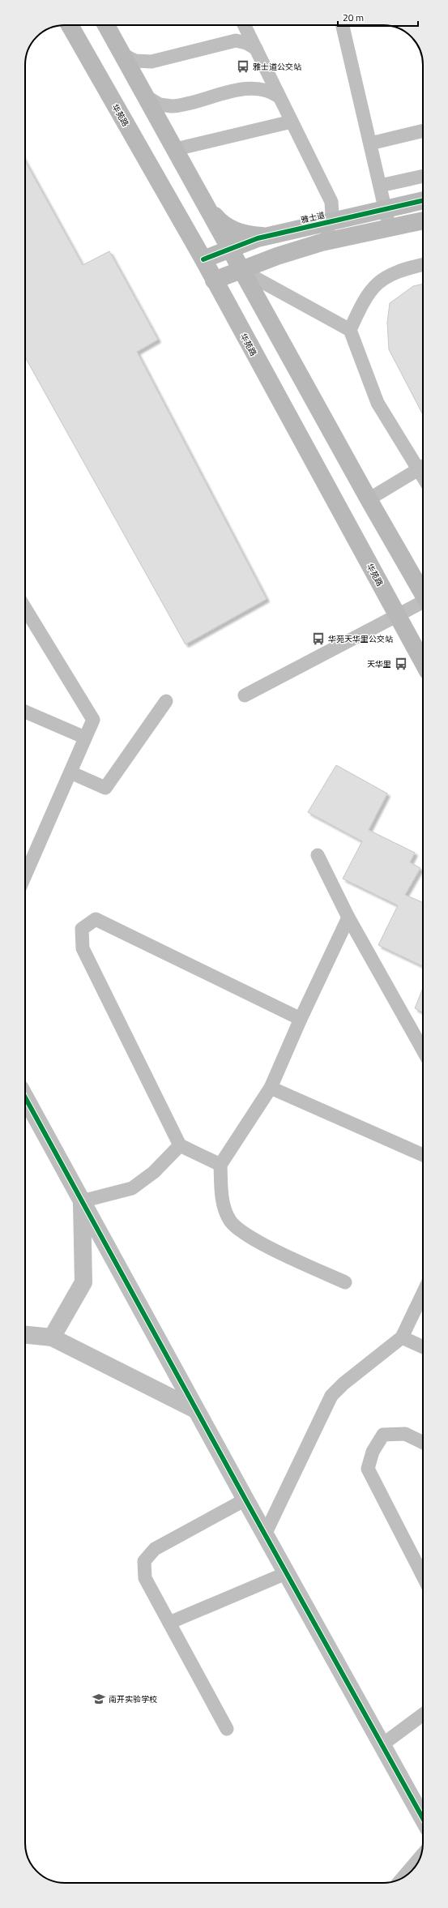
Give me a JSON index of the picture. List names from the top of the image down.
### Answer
{
  "streets": {
    "main road": ["华苑路", "雅士道"]
  },
  "crossings": [
    ["华苑路", "雅士道"]
  ],
  "places": {
    "bus stop": ["雅士道公交站", "华苑天华里公交站", "天华里"],
    "school or university": ["南开实验学校"]
  },
  "scale_bar": "20 m"
}
